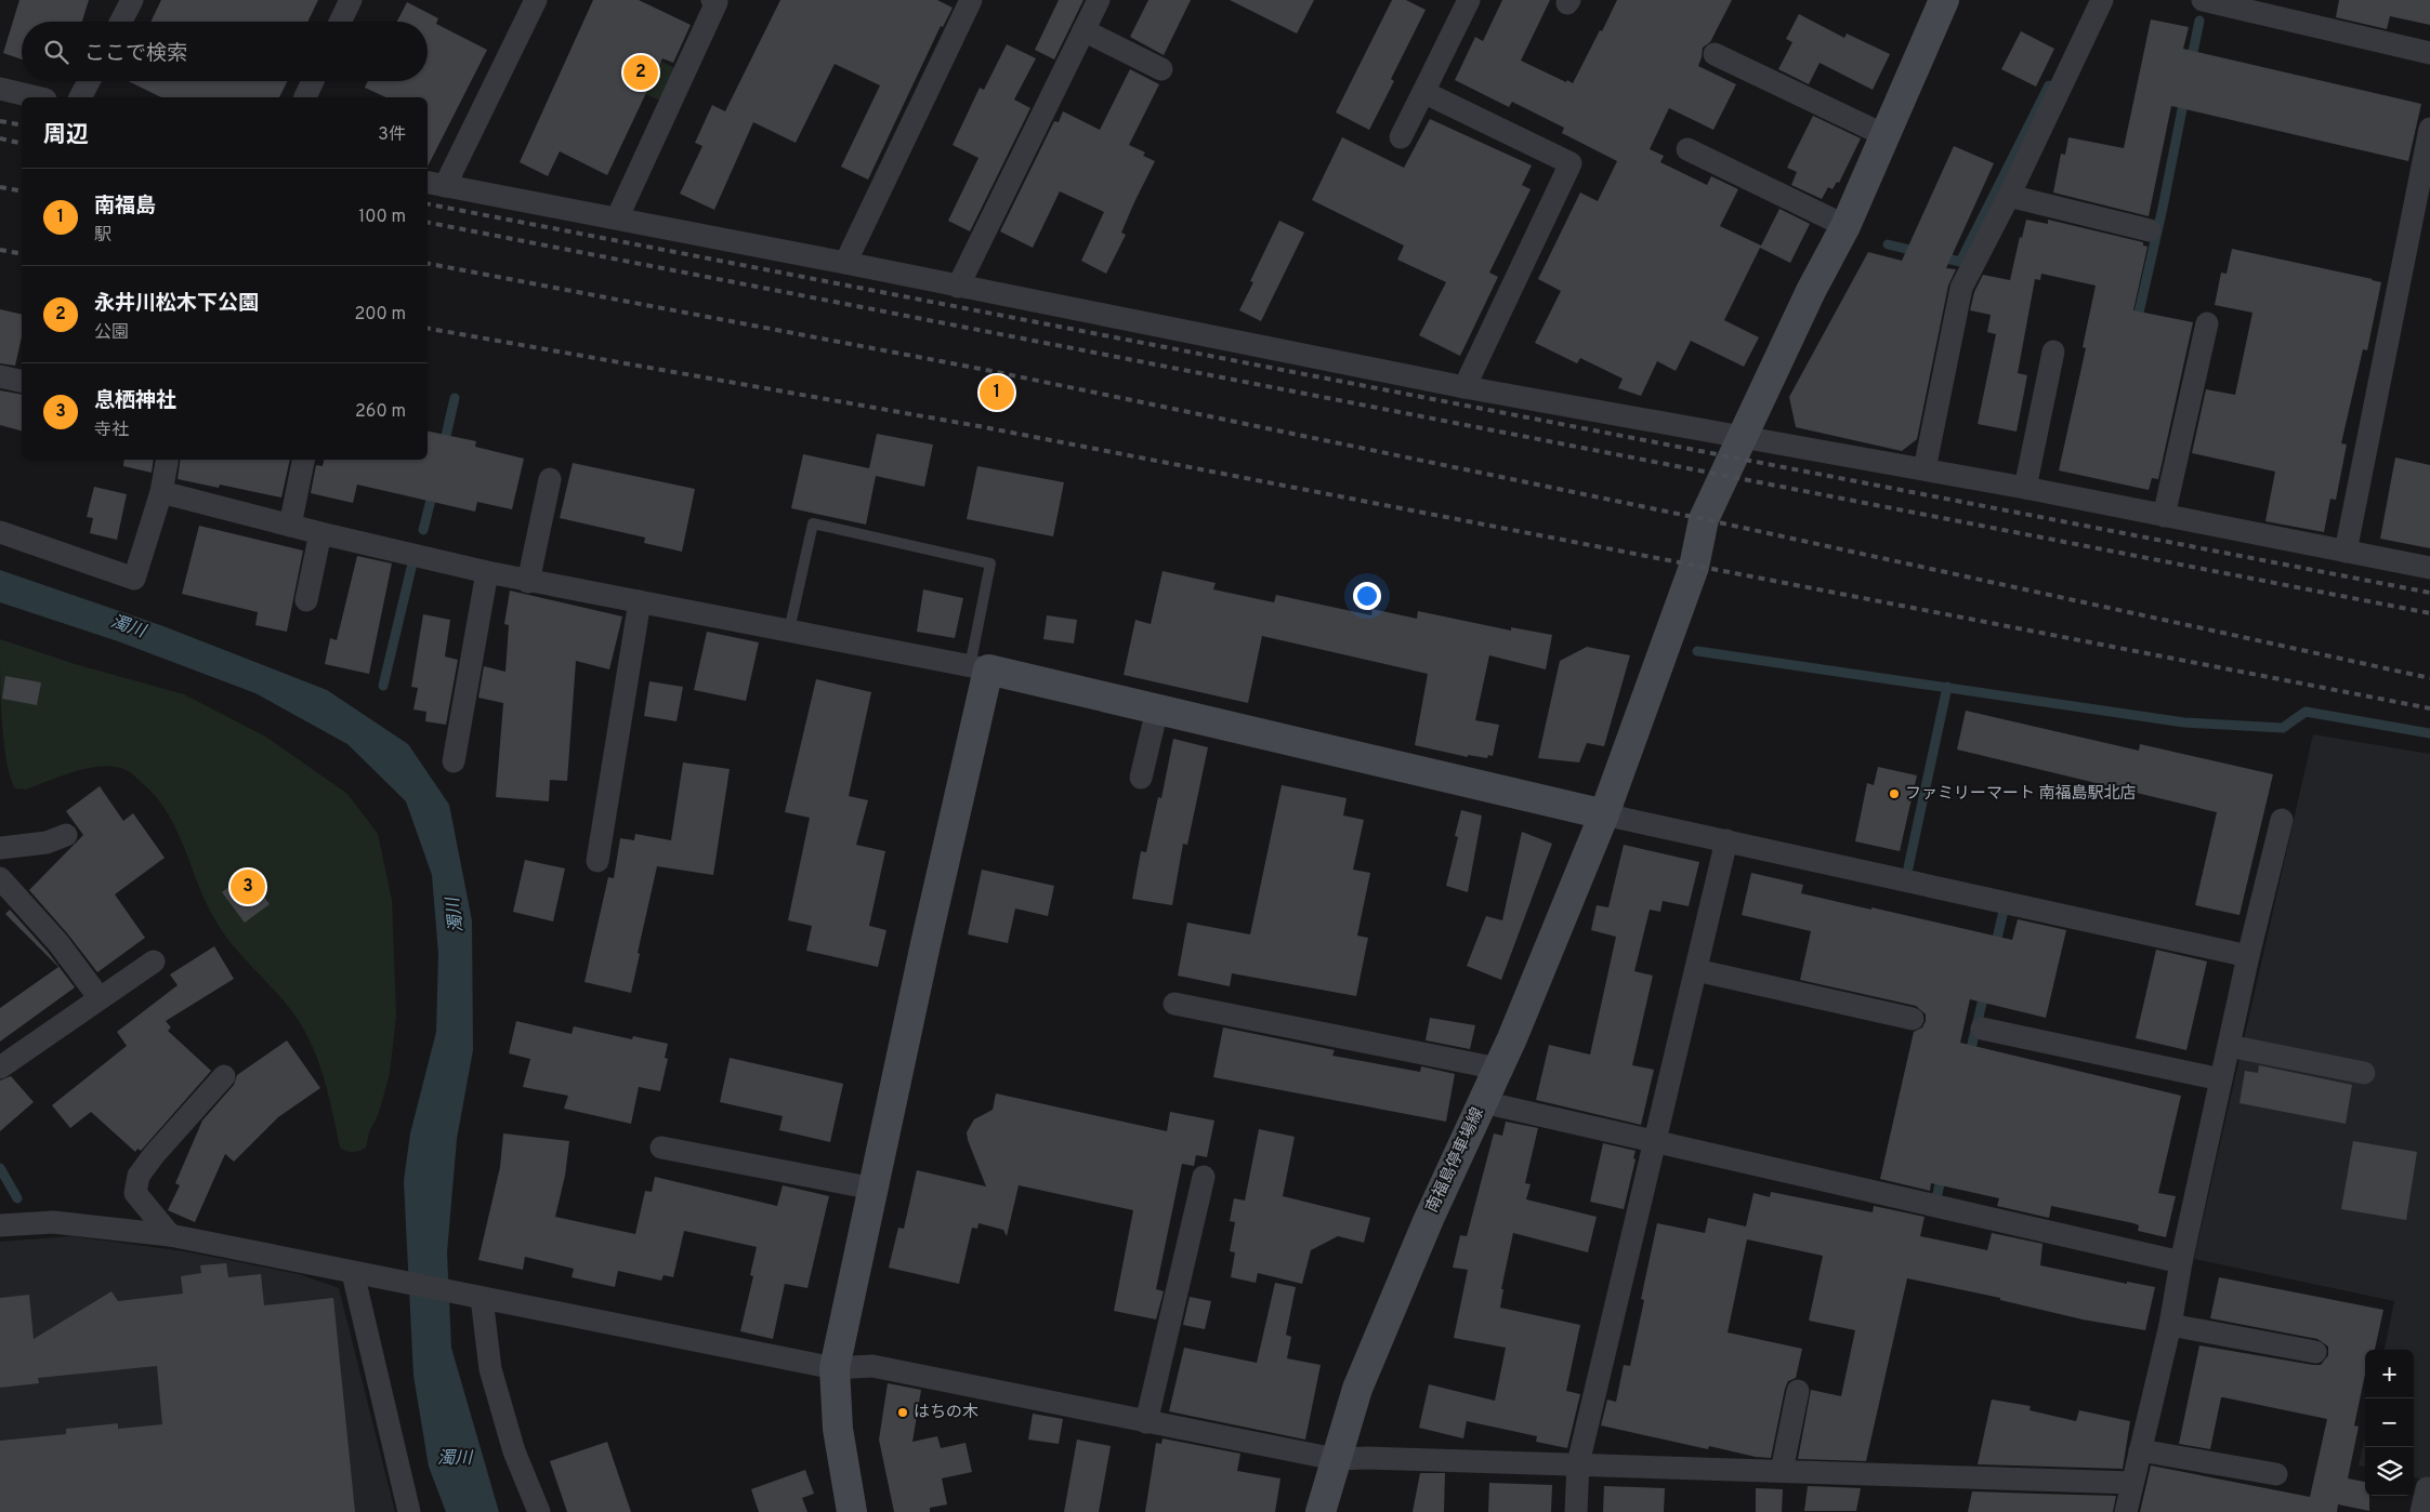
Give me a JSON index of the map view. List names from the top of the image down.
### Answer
{
  "streets": {
    "street": ["南福島停車場線"]
  },
  "water": ["濁川"],
  "places": ["ファミリーマート 南福島駅北店", "はちの木"],
  "page": {
    "search": "ここで検索",
    "pins": ["2", "1", "3"],
    "heading": ["周辺", "3件"],
    "list": [
      {
        "mark": "1",
        "name": "南福島",
        "note": "駅",
        "value": "100 m"
      },
      {
        "mark": "2",
        "name": "永井川松木下公園",
        "note": "公園",
        "value": "200 m"
      },
      {
        "mark": "3",
        "name": "息栖神社",
        "note": "寺社",
        "value": "260 m"
      }
    ],
    "map_buttons": ["+", "−"]
  }
}
